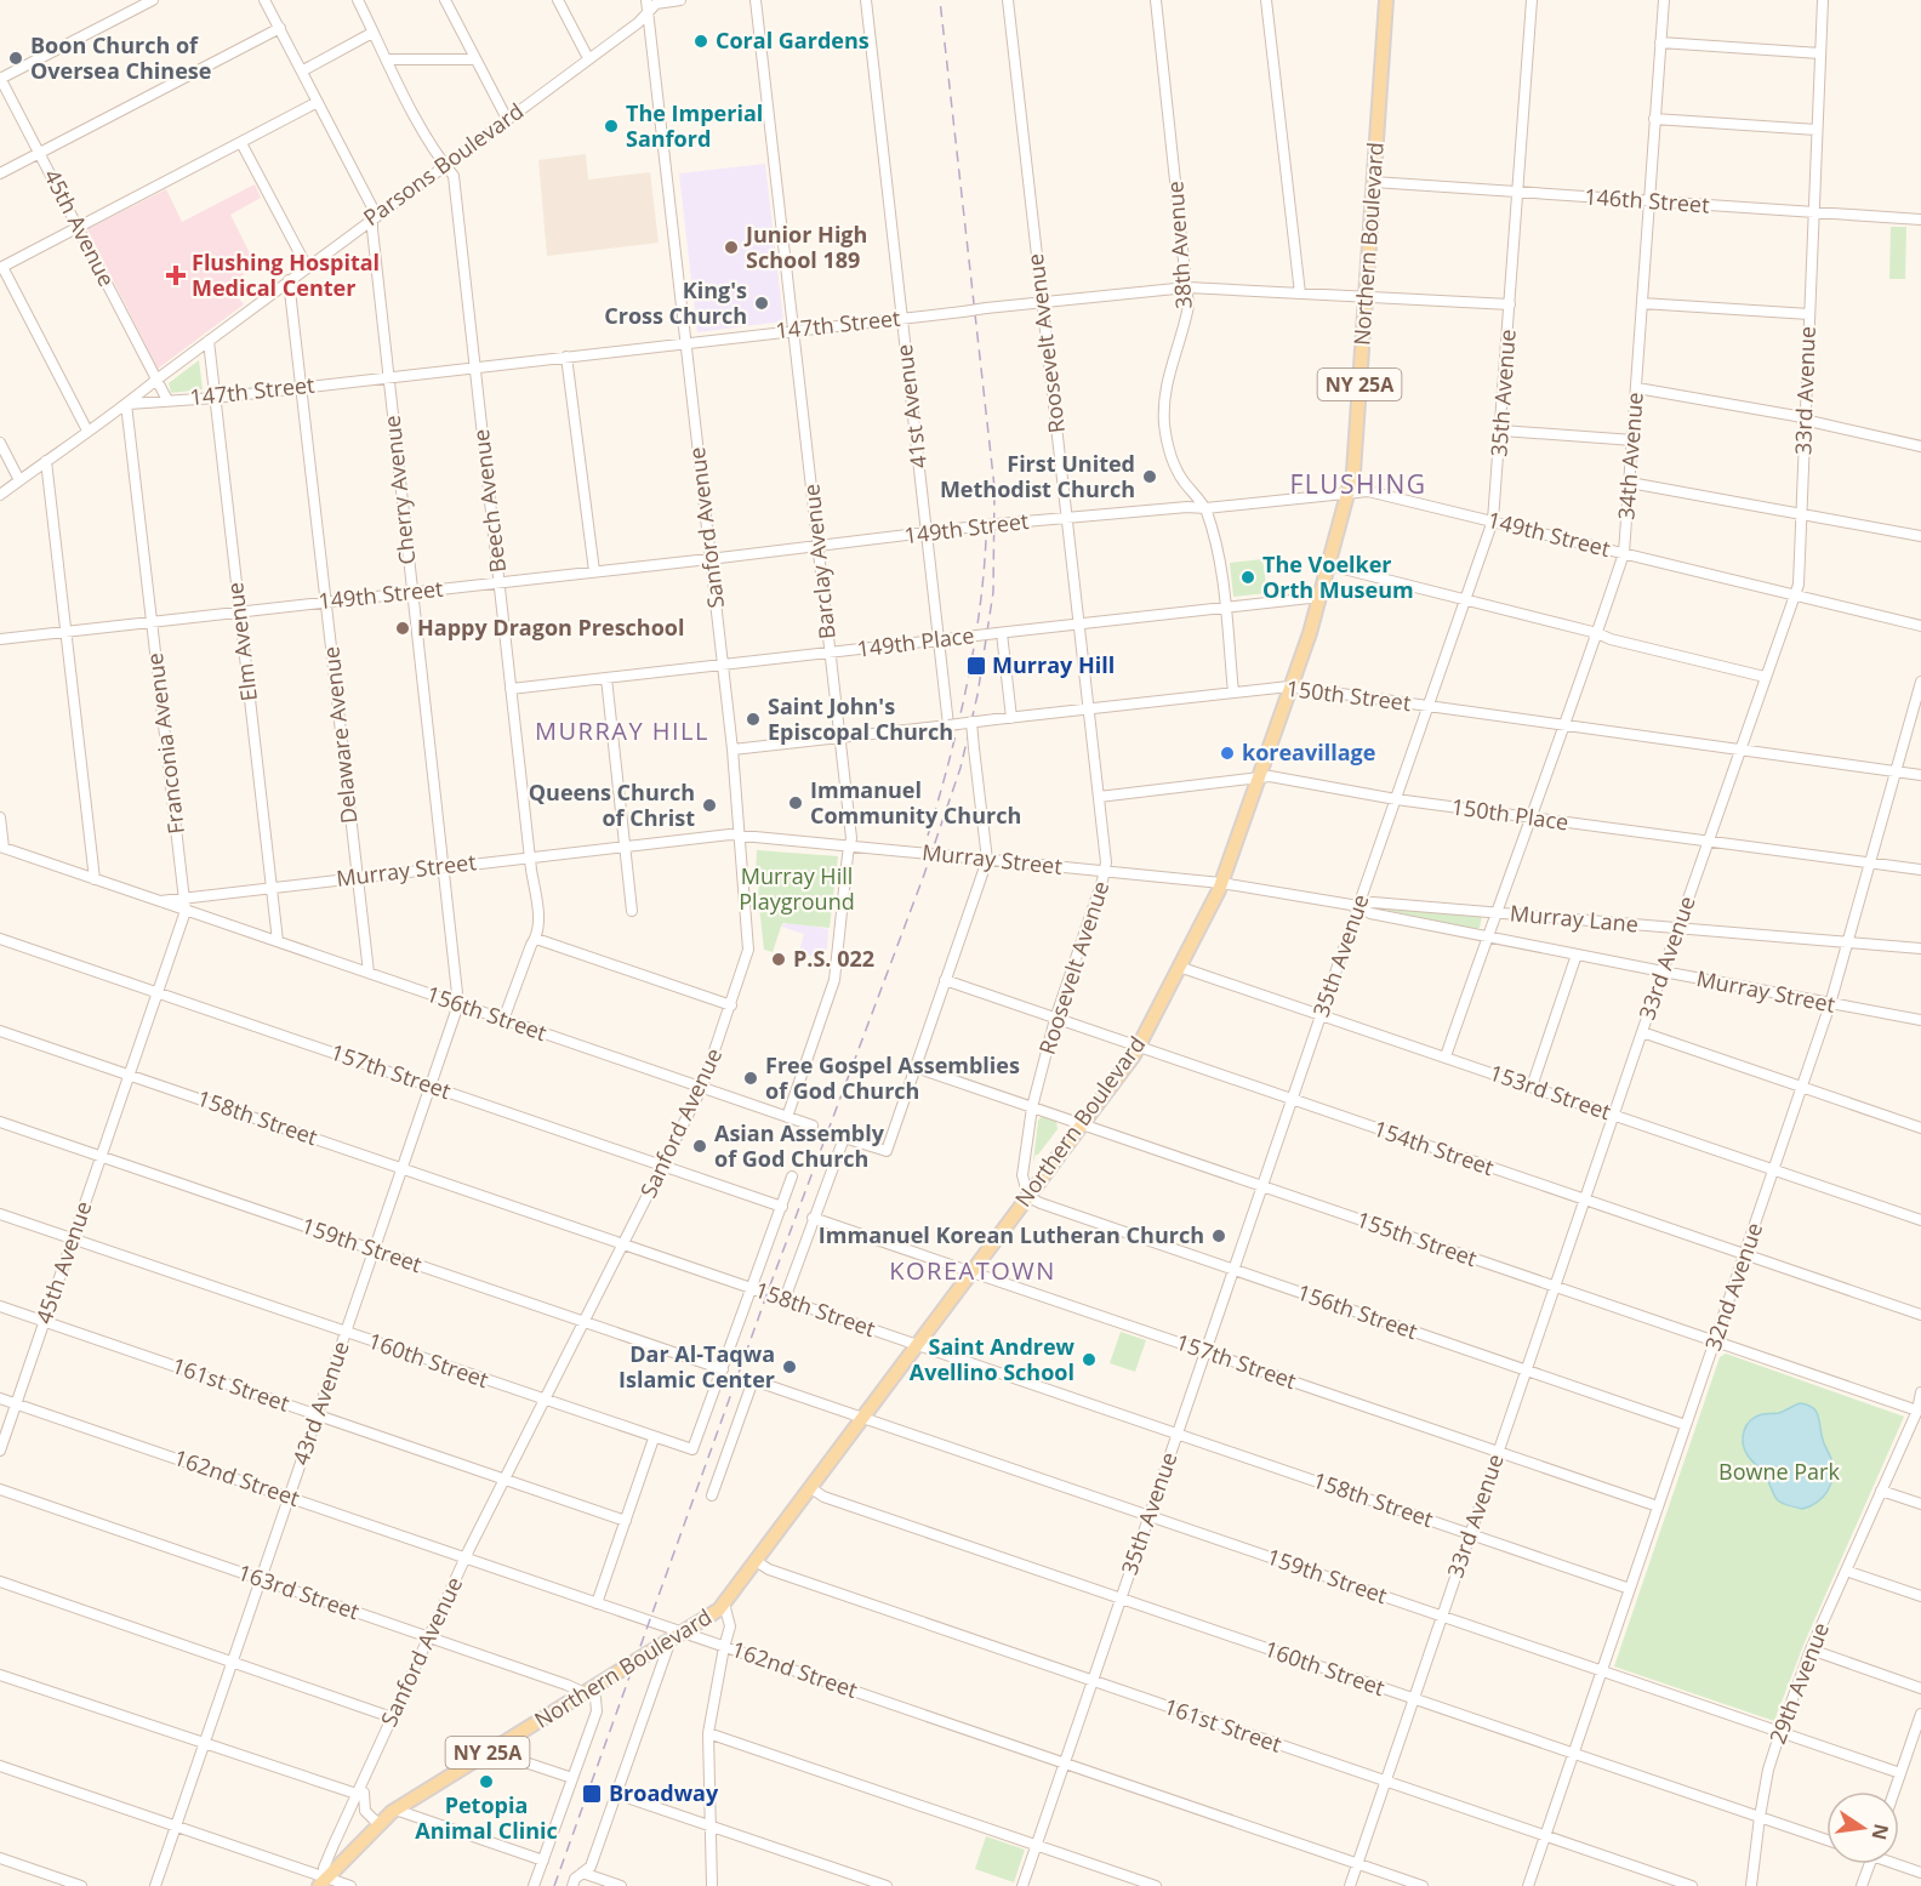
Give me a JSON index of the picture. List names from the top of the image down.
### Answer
{
  "streets": {
    "main road": ["Northern Boulevard", "NY 25A"],
    "street": [
      "Parsons Boulevard",
      "146th Street",
      "45th Avenue",
      "38th Avenue",
      "147th Street",
      "Roosevelt Avenue",
      "33rd Avenue",
      "35th Avenue",
      "41st Avenue",
      "34th Avenue",
      "Cherry Avenue",
      "Beech Avenue",
      "Sanford Avenue",
      "149th Street",
      "Barclay Avenue",
      "Elm Avenue",
      "149th Place",
      "150th Street",
      "Delaware Avenue",
      "Franconia Avenue",
      "150th Place",
      "Murray Street",
      "Murray Lane",
      "156th Street",
      "157th Street",
      "153rd Street",
      "158th Street",
      "154th Street",
      "155th Street",
      "159th Street",
      "32nd Avenue",
      "160th Street",
      "161st Street",
      "43rd Avenue",
      "162nd Street",
      "163rd Street",
      "29th Avenue"
    ]
  },
  "crossings": [
    ["Parsons Boulevard", "45th Avenue"],
    ["Parsons Boulevard", "147th Street"],
    ["Parsons Boulevard", "Cherry Avenue"],
    ["Parsons Boulevard", "Beech Avenue"],
    ["Parsons Boulevard", "Sanford Avenue"],
    ["Parsons Boulevard", "Elm Avenue"],
    ["Parsons Boulevard", "Delaware Avenue"],
    ["Parsons Boulevard", "Franconia Avenue"],
    ["146th Street", "Northern Boulevard"],
    ["146th Street", "33rd Avenue"],
    ["146th Street", "35th Avenue"],
    ["146th Street", "34th Avenue"],
    ["45th Avenue", "147th Street"],
    ["45th Avenue", "Franconia Avenue"],
    ["45th Avenue", "158th Street"],
    ["45th Avenue", "159th Street"],
    ["45th Avenue", "160th Street"],
    ["45th Avenue", "161st Street"],
    ["45th Avenue", "162nd Street"],
    ["Northern Boulevard", "147th Street"],
    ["Northern Boulevard", "Roosevelt Avenue"],
    ["Northern Boulevard", "Sanford Avenue"],
    ["Northern Boulevard", "149th Street"],
    ["Northern Boulevard", "149th Place"],
    ["Northern Boulevard", "150th Street"],
    ["Northern Boulevard", "150th Place"],
    ["Northern Boulevard", "Murray Street"],
    ["Northern Boulevard", "156th Street"],
    ["Northern Boulevard", "157th Street"],
    ["Northern Boulevard", "153rd Street"],
    ["Northern Boulevard", "158th Street"],
    ["Northern Boulevard", "154th Street"],
    ["Northern Boulevard", "155th Street"],
    ["Northern Boulevard", "159th Street"],
    ["Northern Boulevard", "160th Street"],
    ["Northern Boulevard", "161st Street"],
    ["Northern Boulevard", "162nd Street"],
    ["Northern Boulevard", "163rd Street"],
    ["38th Avenue", "147th Street"],
    ["38th Avenue", "149th Street"],
    ["38th Avenue", "149th Place"],
    ["38th Avenue", "150th Street"],
    ["147th Street", "Roosevelt Avenue"],
    ["147th Street", "35th Avenue"],
    ["147th Street", "41st Avenue"],
    ["147th Street", "Cherry Avenue"],
    ["147th Street", "Beech Avenue"],
    ["147th Street", "Sanford Avenue"],
    ["147th Street", "Barclay Avenue"],
    ["147th Street", "Elm Avenue"],
    ["147th Street", "Delaware Avenue"],
    ["147th Street", "Franconia Avenue"],
    ["Roosevelt Avenue", "149th Street"],
    ["Roosevelt Avenue", "149th Place"],
    ["Roosevelt Avenue", "150th Street"],
    ["Roosevelt Avenue", "150th Place"],
    ["Roosevelt Avenue", "Murray Street"],
    ["Roosevelt Avenue", "156th Street"],
    ["Roosevelt Avenue", "154th Street"],
    ["Roosevelt Avenue", "155th Street"],
    ["33rd Avenue", "149th Street"],
    ["33rd Avenue", "150th Street"],
    ["33rd Avenue", "150th Place"],
    ["33rd Avenue", "Murray Street"],
    ["33rd Avenue", "Murray Lane"],
    ["33rd Avenue", "156th Street"],
    ["33rd Avenue", "157th Street"],
    ["33rd Avenue", "153rd Street"],
    ["33rd Avenue", "158th Street"],
    ["33rd Avenue", "154th Street"],
    ["33rd Avenue", "155th Street"],
    ["33rd Avenue", "159th Street"],
    ["33rd Avenue", "160th Street"],
    ["33rd Avenue", "161st Street"],
    ["33rd Avenue", "162nd Street"],
    ["35th Avenue", "149th Street"],
    ["35th Avenue", "150th Street"],
    ["35th Avenue", "150th Place"],
    ["35th Avenue", "Murray Street"],
    ["35th Avenue", "Murray Lane"],
    ["35th Avenue", "156th Street"],
    ["35th Avenue", "157th Street"],
    ["35th Avenue", "153rd Street"],
    ["35th Avenue", "158th Street"],
    ["35th Avenue", "154th Street"],
    ["35th Avenue", "155th Street"],
    ["35th Avenue", "159th Street"],
    ["35th Avenue", "160th Street"],
    ["35th Avenue", "161st Street"],
    ["35th Avenue", "162nd Street"],
    ["41st Avenue", "149th Street"],
    ["41st Avenue", "149th Place"],
    ["41st Avenue", "150th Street"],
    ["34th Avenue", "149th Street"],
    ["34th Avenue", "150th Street"],
    ["34th Avenue", "150th Place"],
    ["34th Avenue", "Murray Street"],
    ["34th Avenue", "Murray Lane"],
    ["34th Avenue", "153rd Street"],
    ["Cherry Avenue", "149th Street"],
    ["Cherry Avenue", "Murray Street"],
    ["Cherry Avenue", "156th Street"],
    ["Cherry Avenue", "43rd Avenue"],
    ["Beech Avenue", "149th Street"],
    ["Beech Avenue", "149th Place"],
    ["Beech Avenue", "Murray Street"],
    ["Beech Avenue", "156th Street"],
    ["Sanford Avenue", "149th Street"],
    ["Sanford Avenue", "149th Place"],
    ["Sanford Avenue", "150th Street"],
    ["Sanford Avenue", "Murray Street"],
    ["Sanford Avenue", "156th Street"],
    ["Sanford Avenue", "157th Street"],
    ["Sanford Avenue", "158th Street"],
    ["Sanford Avenue", "159th Street"],
    ["Sanford Avenue", "160th Street"],
    ["Sanford Avenue", "161st Street"],
    ["Sanford Avenue", "162nd Street"],
    ["Sanford Avenue", "163rd Street"],
    ["149th Street", "Barclay Avenue"],
    ["149th Street", "Elm Avenue"],
    ["149th Street", "Delaware Avenue"],
    ["149th Street", "Franconia Avenue"],
    ["Barclay Avenue", "149th Place"],
    ["Barclay Avenue", "150th Street"],
    ["Barclay Avenue", "Murray Street"],
    ["Barclay Avenue", "156th Street"],
    ["Elm Avenue", "Murray Street"],
    ["Elm Avenue", "156th Street"],
    ["150th Street", "32nd Avenue"],
    ["Delaware Avenue", "Murray Street"],
    ["Delaware Avenue", "156th Street"],
    ["Franconia Avenue", "Murray Street"],
    ["Franconia Avenue", "156th Street"],
    ["Franconia Avenue", "157th Street"],
    ["Franconia Avenue", "158th Street"],
    ["150th Place", "32nd Avenue"],
    ["Murray Street", "Murray Lane"],
    ["Murray Street", "156th Street"],
    ["Murray Street", "32nd Avenue"],
    ["Murray Lane", "32nd Avenue"],
    ["156th Street", "32nd Avenue"],
    ["156th Street", "43rd Avenue"],
    ["157th Street", "32nd Avenue"],
    ["157th Street", "43rd Avenue"],
    ["153rd Street", "32nd Avenue"],
    ["158th Street", "32nd Avenue"],
    ["158th Street", "43rd Avenue"],
    ["154th Street", "32nd Avenue"],
    ["155th Street", "32nd Avenue"],
    ["155th Street", "29th Avenue"],
    ["159th Street", "32nd Avenue"],
    ["159th Street", "160th Street"],
    ["159th Street", "43rd Avenue"],
    ["159th Street", "29th Avenue"],
    ["32nd Avenue", "160th Street"],
    ["32nd Avenue", "161st Street"],
    ["160th Street", "43rd Avenue"],
    ["160th Street", "29th Avenue"],
    ["161st Street", "43rd Avenue"],
    ["43rd Avenue", "162nd Street"],
    ["43rd Avenue", "163rd Street"]
  ],
  "districts": ["FLUSHING", "MURRAY HILL", "KOREATOWN"],
  "parks": ["Murray Hill Playground", "Bowne Park"],
  "places": {
    "other": [
      "Coral Gardens",
      "Boon Church of Oversea Chinese",
      "The Imperial Sanford",
      "Junior High School 189",
      "King's Cross Church",
      "First United Methodist Church",
      "The Voelker Orth Museum",
      "Happy Dragon Preschool",
      "Saint John's Episcopal Church",
      "koreavillage",
      "Immanuel Community Church",
      "Queens Church of Christ",
      "P.S. 022",
      "Free Gospel Assemblies of God Church",
      "Asian Assembly of God Church",
      "Immanuel Korean Lutheran Church",
      "Saint Andrew Avellino School",
      "Dar Al-Taqwa Islamic Center",
      "Petopia Animal Clinic"
    ],
    "health": ["Flushing Hospital Medical Center"],
    "transit": ["Murray Hill", "Broadway"]
  },
  "north": "right"
}
